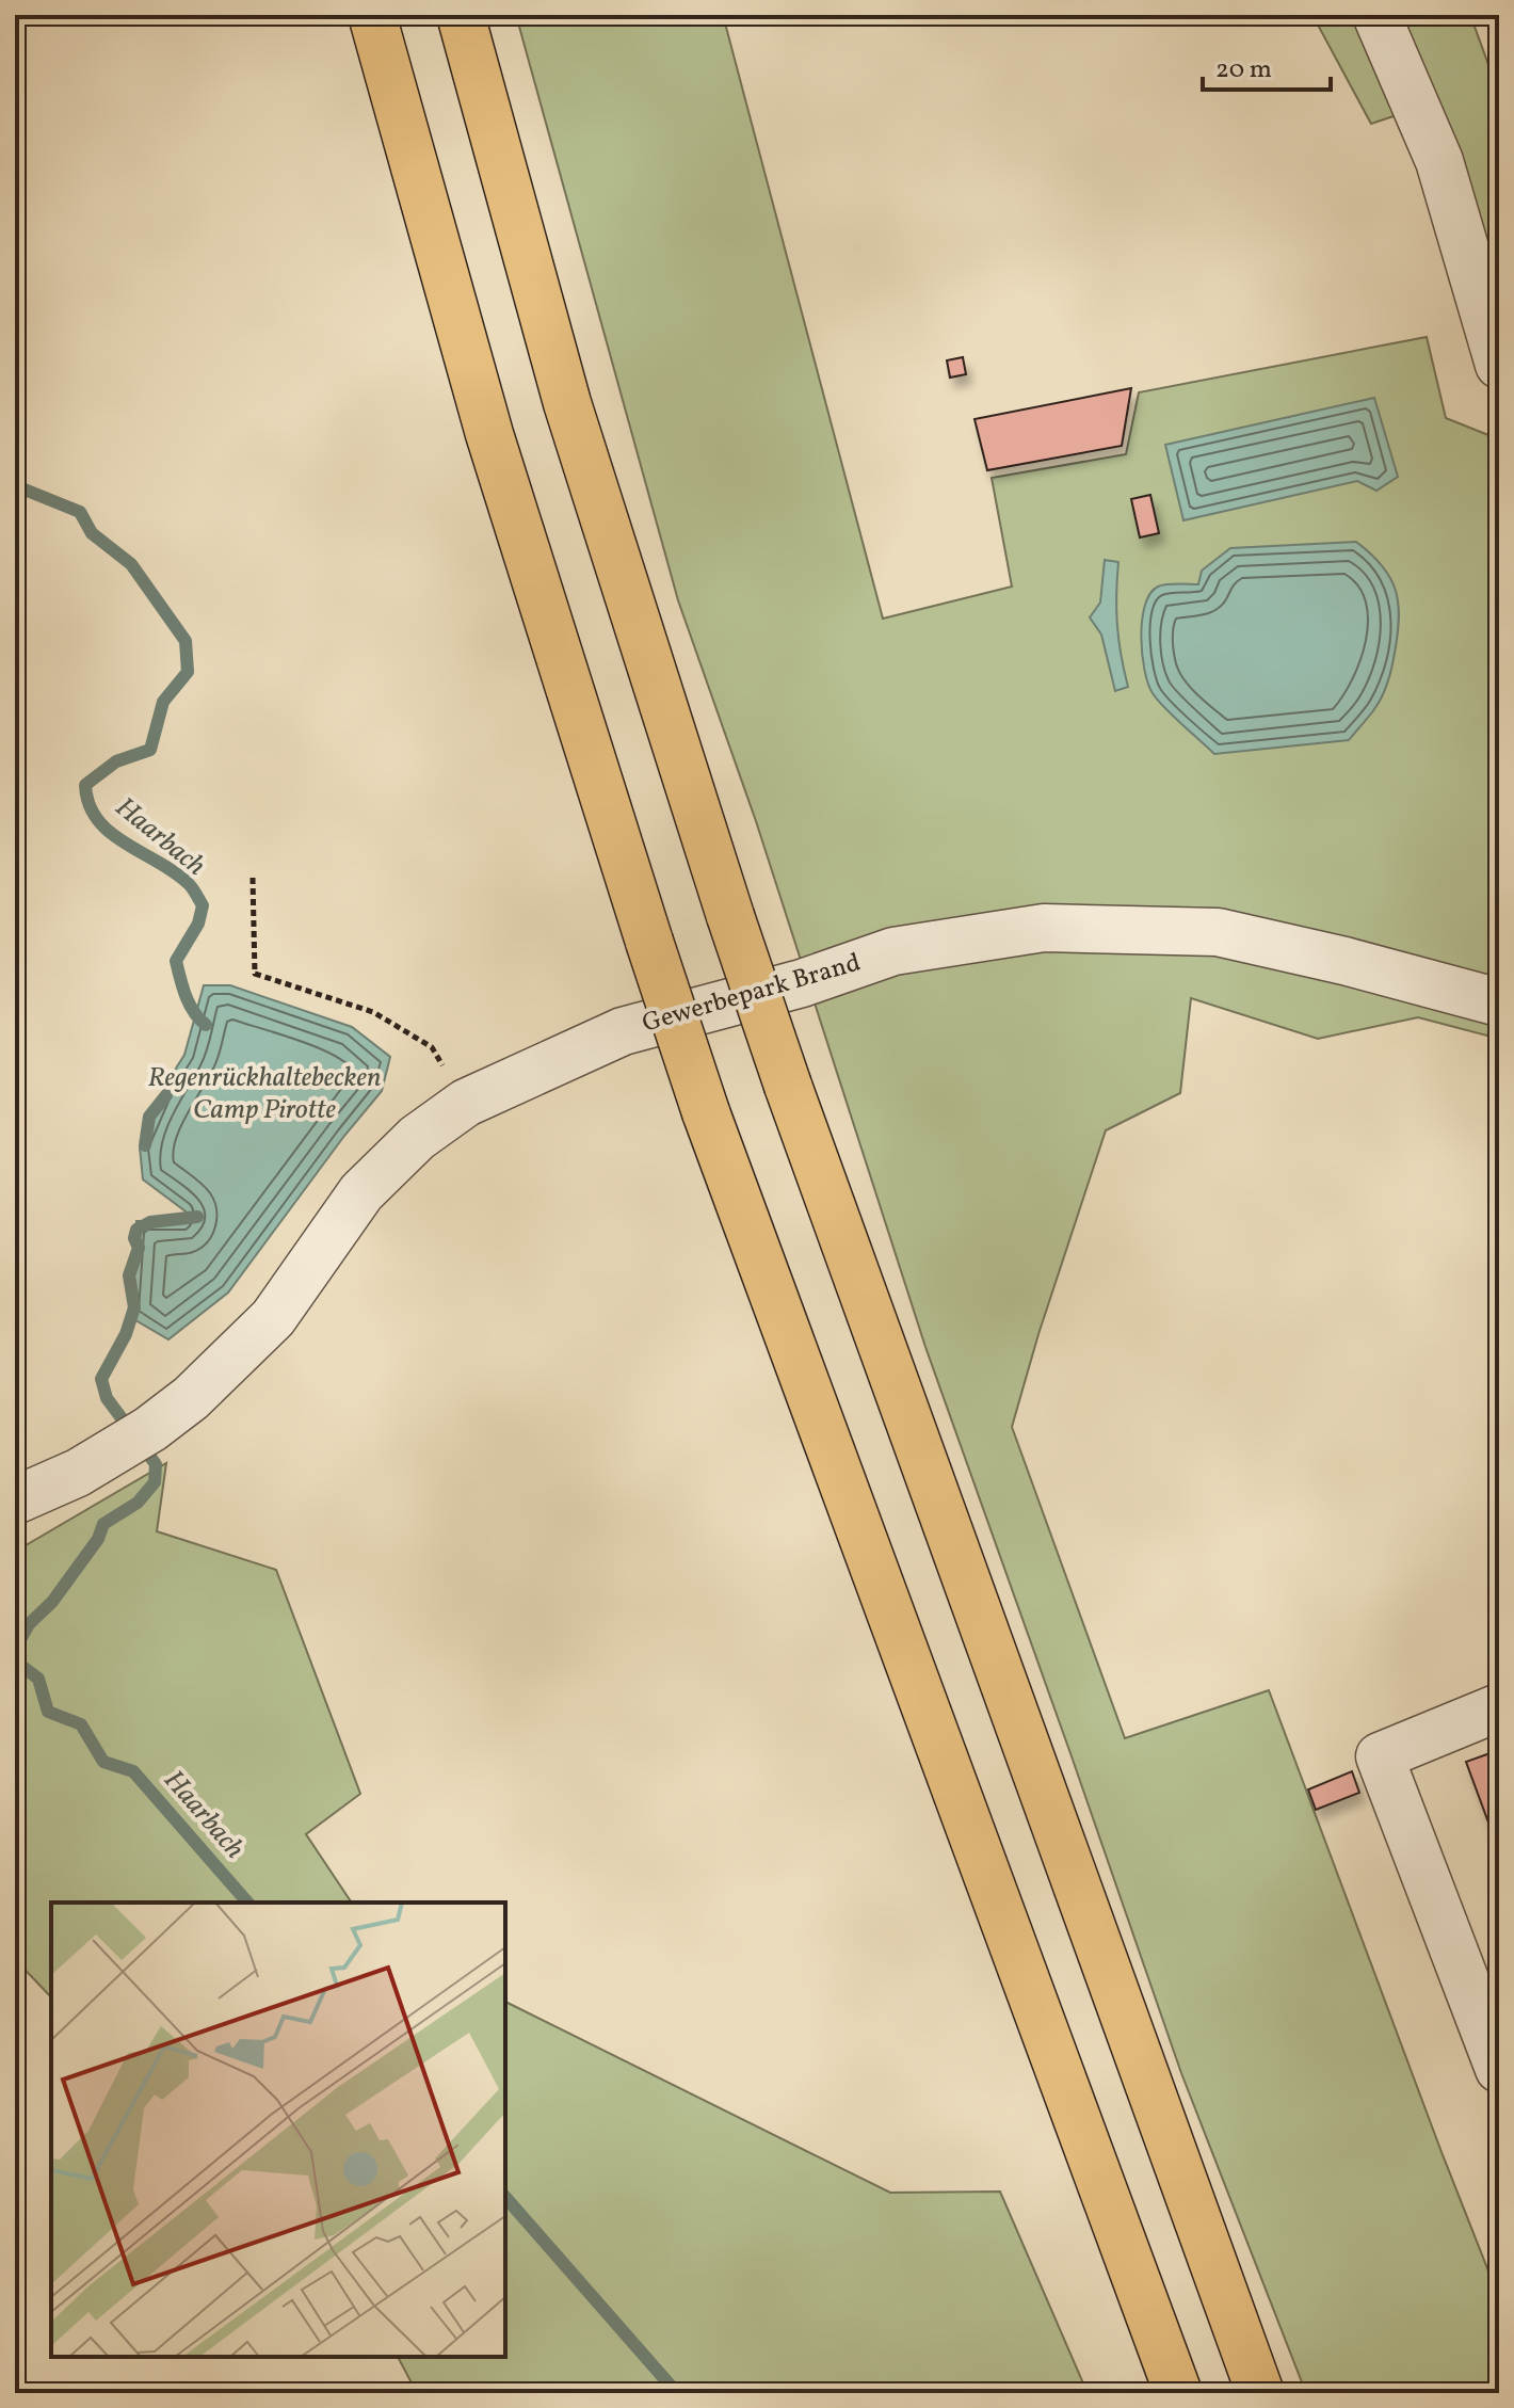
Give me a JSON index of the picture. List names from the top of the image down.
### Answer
{
  "streets": {
    "street": ["Gewerbepark Brand"]
  },
  "water": ["Haarbach", "Regenrückhaltebecken Camp Pirotte"],
  "scale_bar": "20 m"
}
